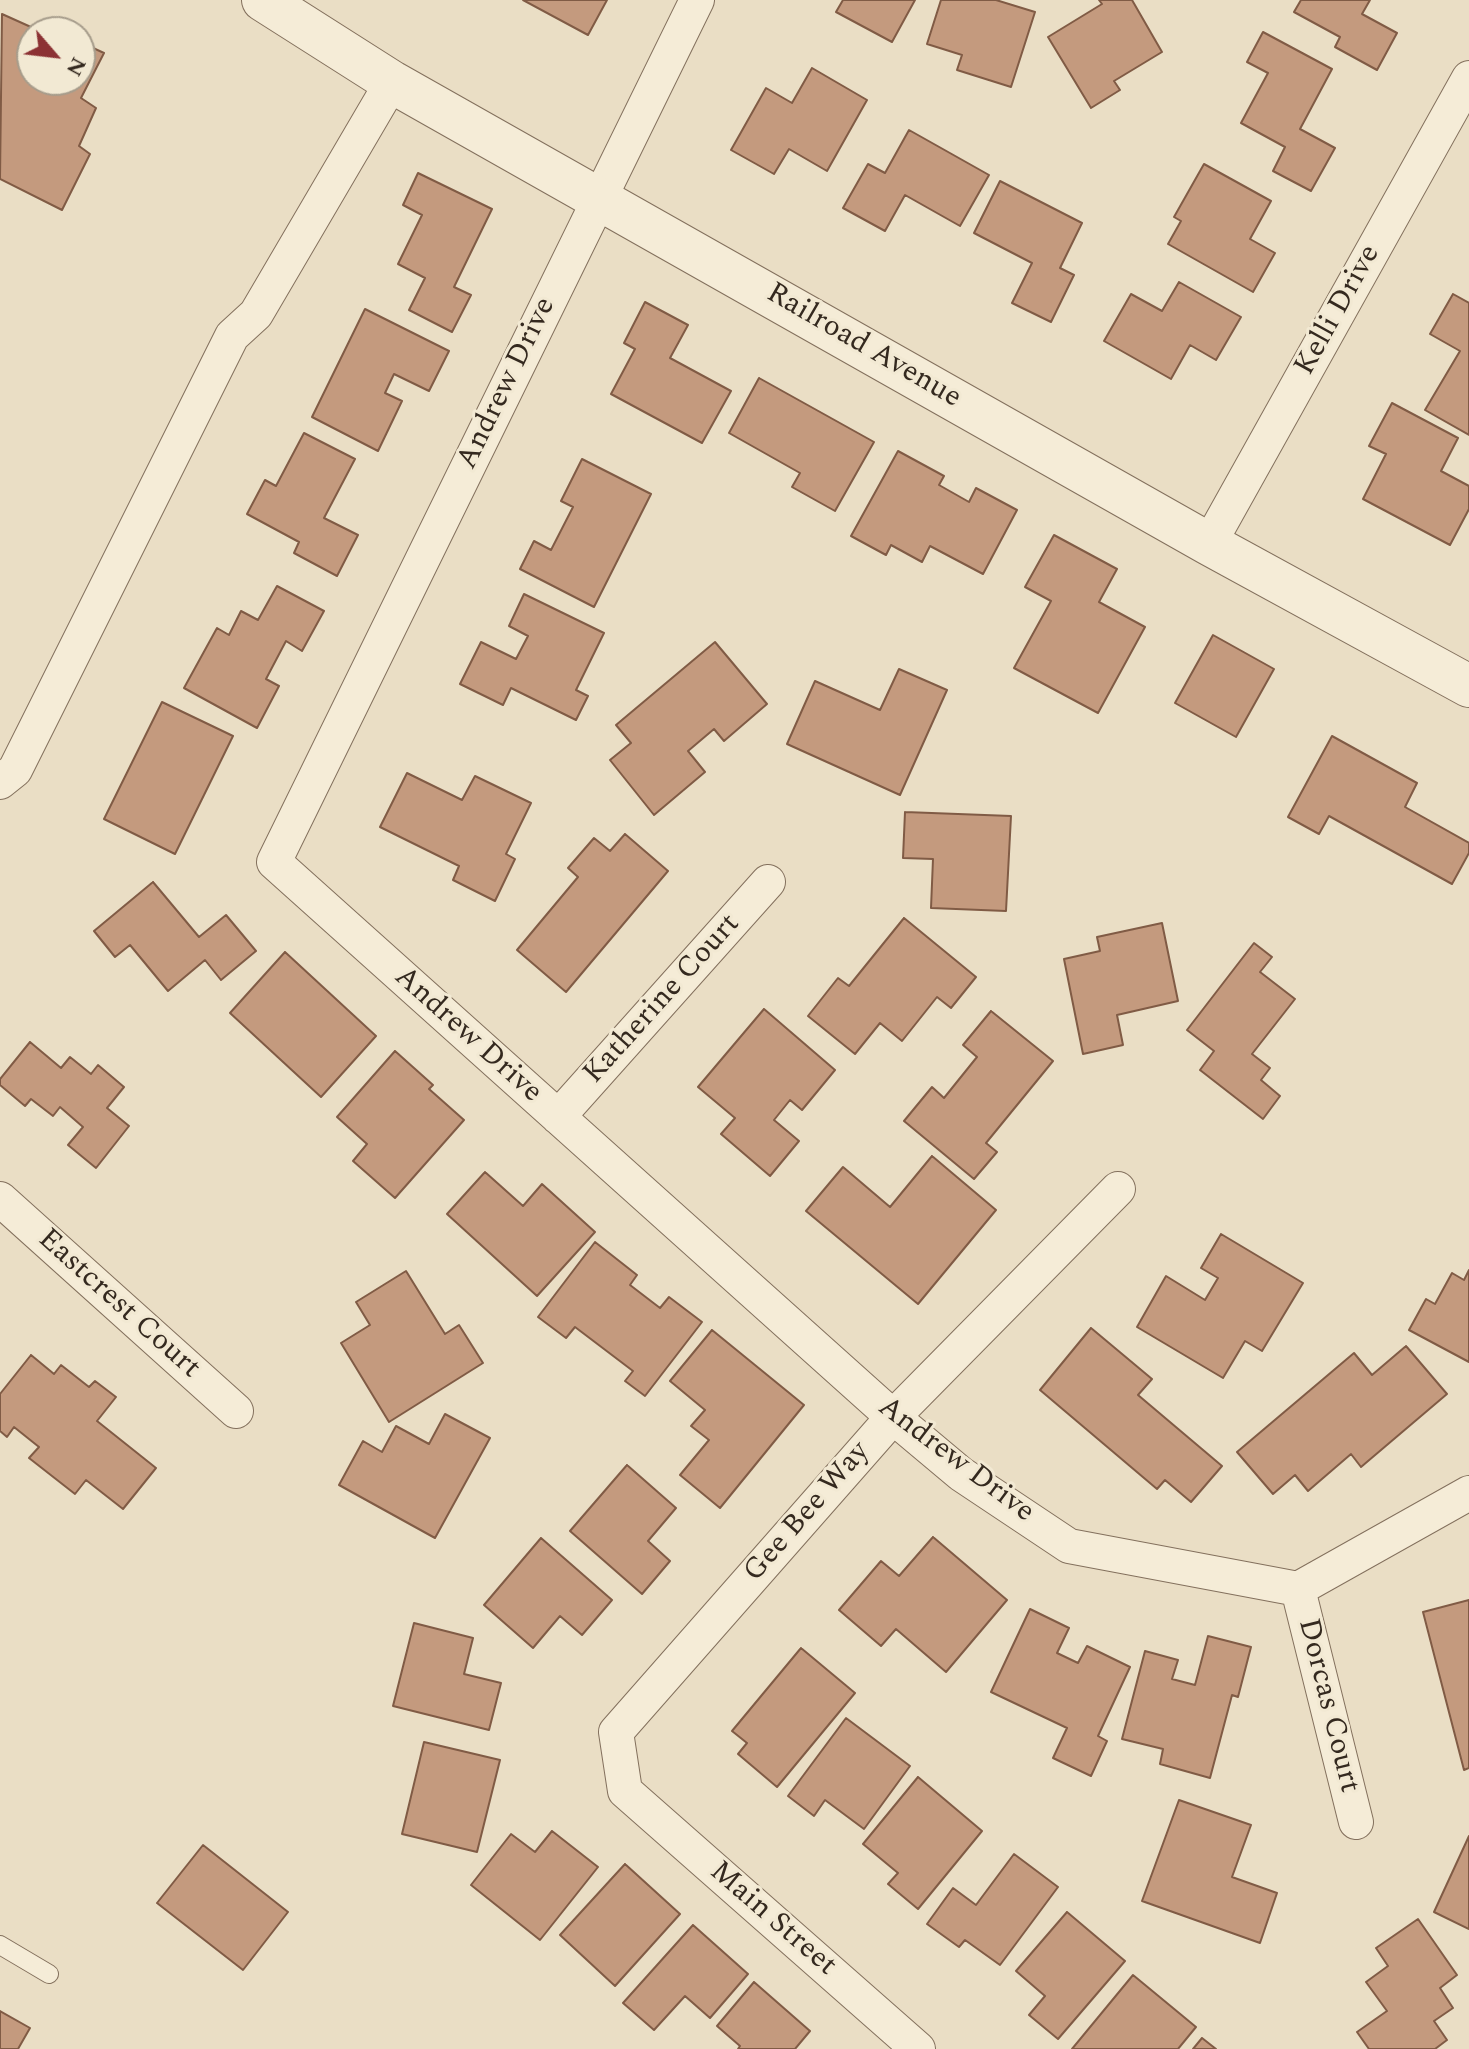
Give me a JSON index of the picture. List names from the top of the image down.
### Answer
{
  "streets": {
    "street": [
      "Kelli Drive",
      "Railroad Avenue",
      "Andrew Drive",
      "Katherine Court",
      "Eastcrest Court",
      "Gee Bee Way",
      "Dorcas Court",
      "Main Street"
    ]
  },
  "crossings": [
    ["Kelli Drive", "Railroad Avenue"],
    ["Railroad Avenue", "Andrew Drive"],
    ["Andrew Drive", "Katherine Court"],
    ["Andrew Drive", "Gee Bee Way"],
    ["Andrew Drive", "Dorcas Court"],
    ["Gee Bee Way", "Main Street"]
  ],
  "north": "bottom right"
}
